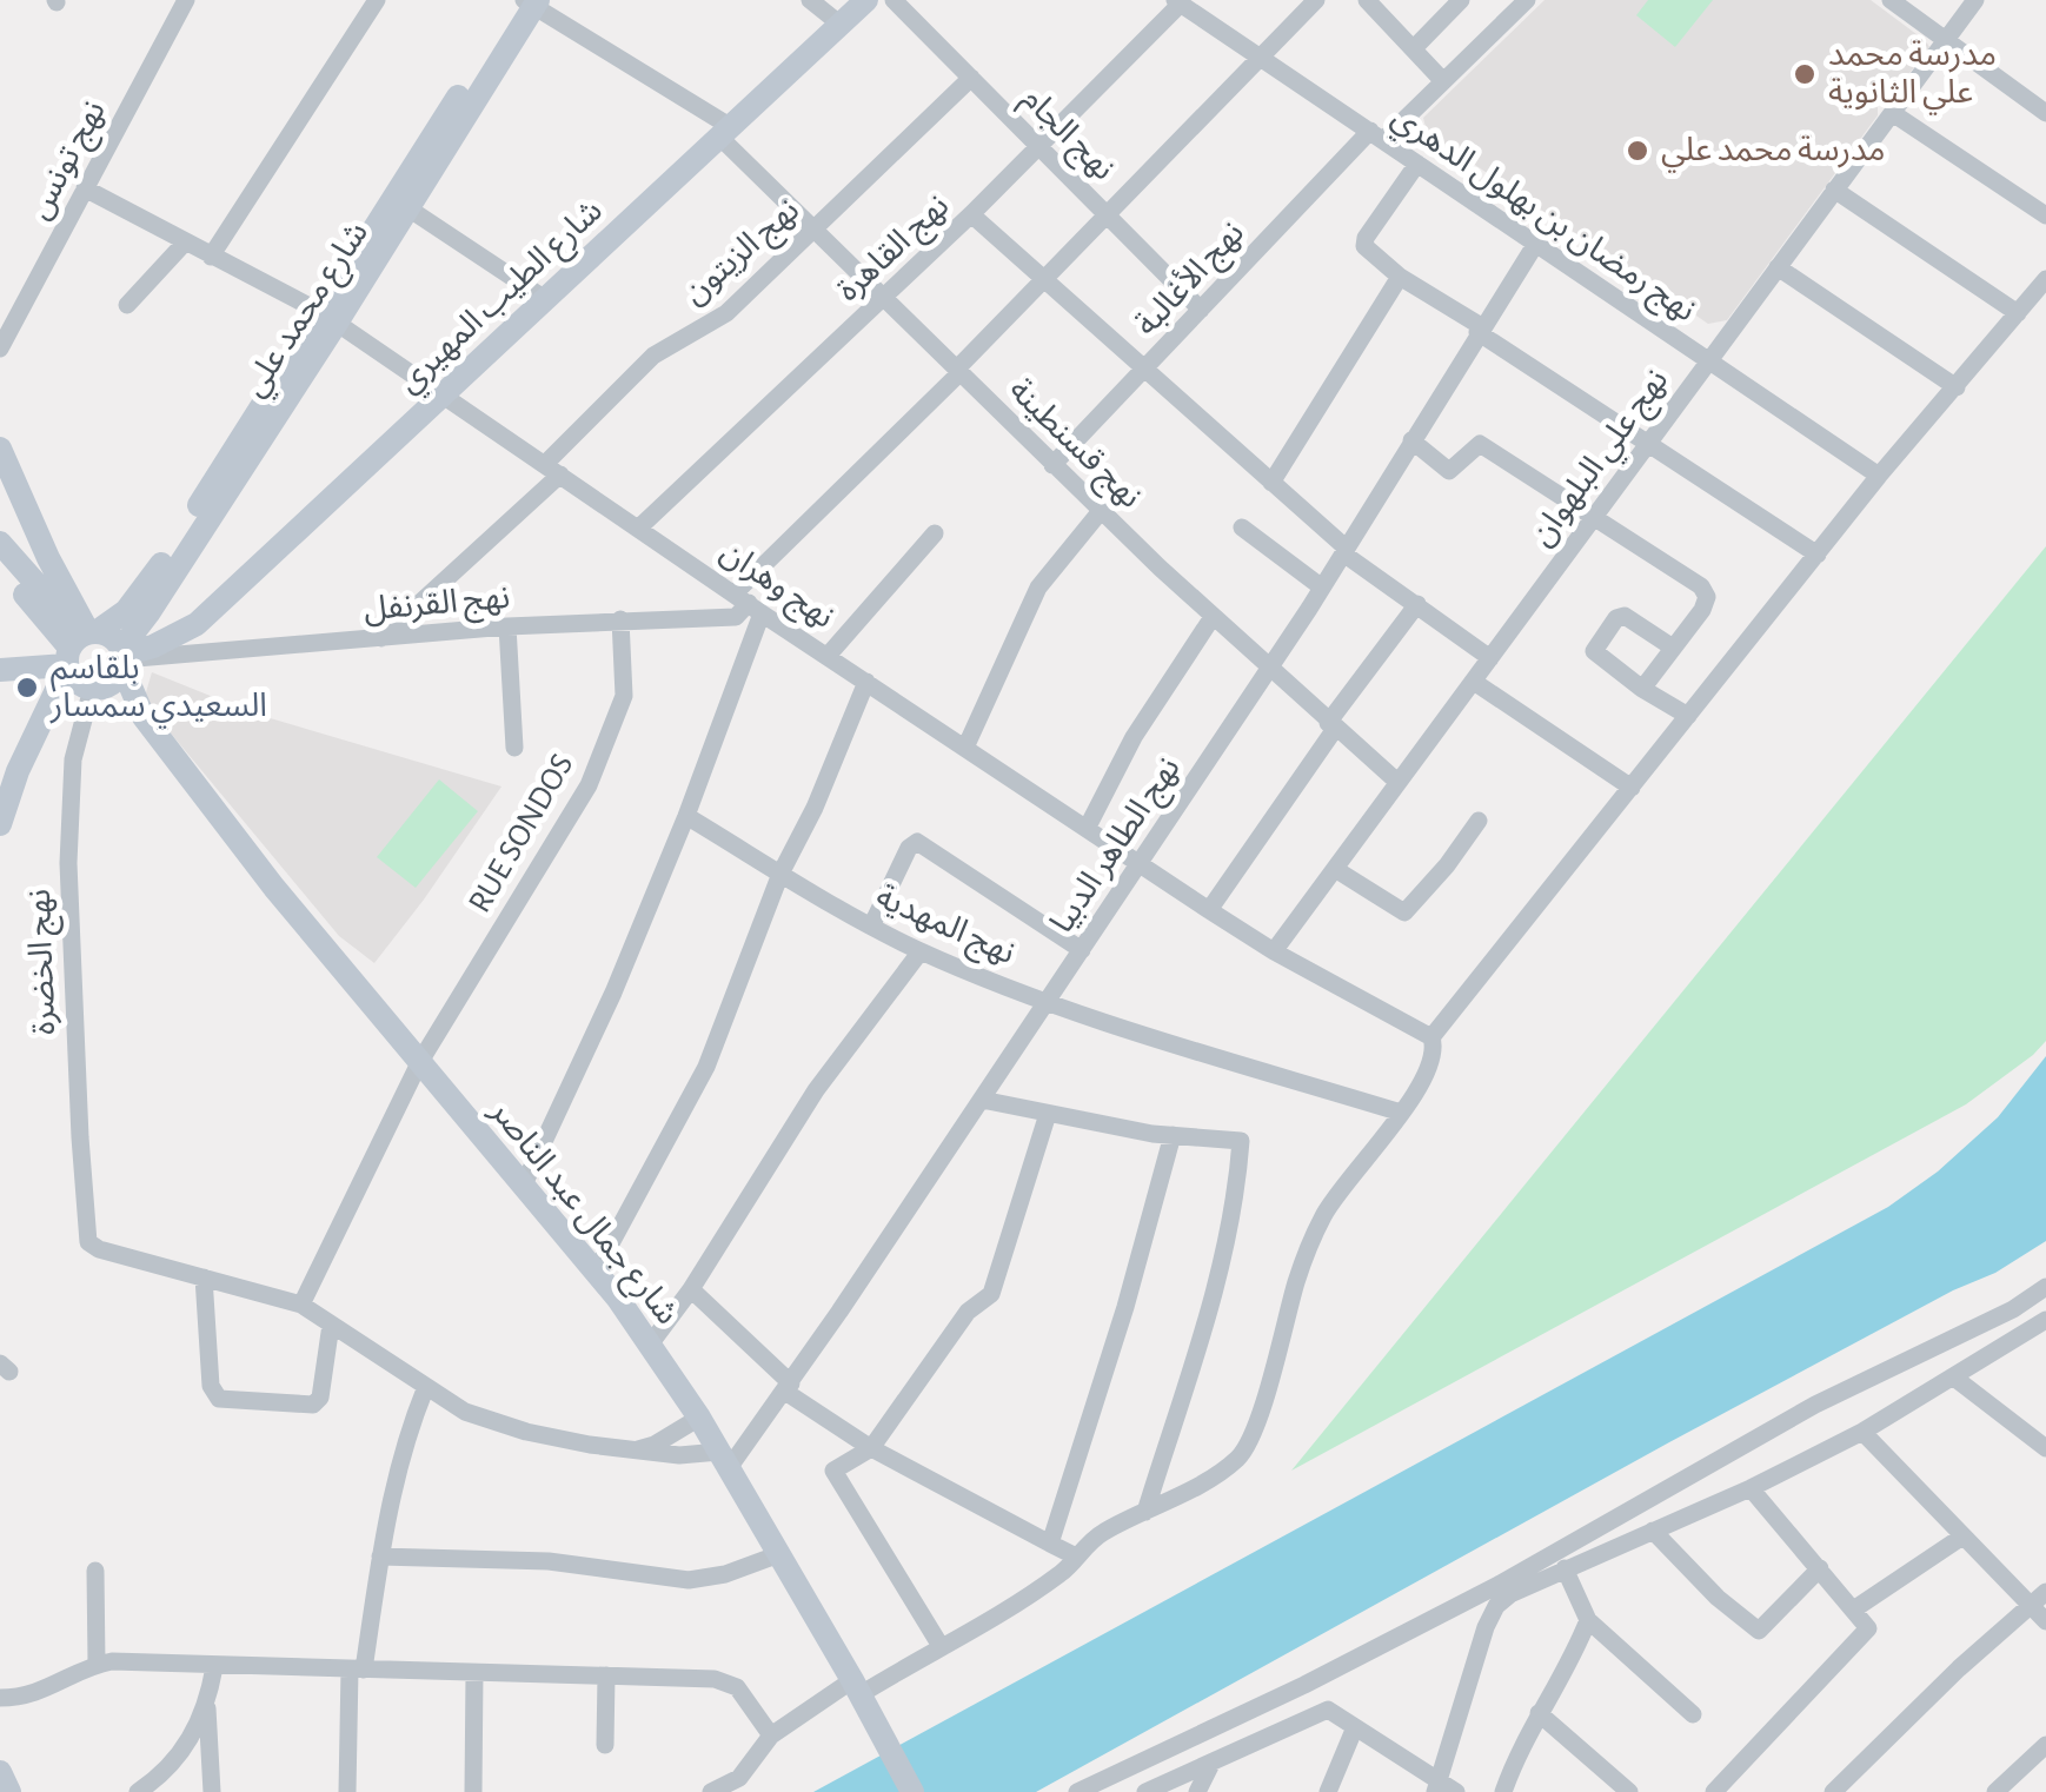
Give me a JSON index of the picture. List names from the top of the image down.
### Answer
{
  "streets": {
    "street": [
      "نهج الجام",
      "نهج تونس",
      "نهج رمضان بن بهلول الدهري",
      "نهج القاهرة",
      "نهج الزيتون",
      "نهج الأغالبة",
      "شارع الطيب المهيري",
      "شارع محمد علي",
      "نهج قسنطينة",
      "نهج علي البلهوان",
      "نهج وهران",
      "نهج القرنفل",
      "RUE SONDOS",
      "نهج الطاهر الدبيا",
      "نهج المهدية",
      "نهج الخضرة",
      "شارع جمال عبد الناصر"
    ]
  },
  "crossings": [
    ["نهج الجام", "نهج القاهرة"],
    ["نهج الجام", "نهج الزيتون"],
    ["نهج الجام", "نهج الأغالبة"],
    ["نهج تونس", "نهج وهران"],
    ["نهج رمضان بن بهلول الدهري", "نهج القاهرة"],
    ["نهج رمضان بن بهلول الدهري", "نهج الأغالبة"],
    ["نهج رمضان بن بهلول الدهري", "نهج علي البلهوان"],
    ["نهج رمضان بن بهلول الدهري", "نهج الطاهر الدبيا"],
    ["نهج القاهرة", "نهج قسنطينة"],
    ["نهج القاهرة", "نهج وهران"],
    ["نهج الزيتون", "نهج قسنطينة"],
    ["نهج الزيتون", "نهج وهران"],
    ["نهج الزيتون", "نهج القرنفل"],
    ["نهج الأغالبة", "نهج قسنطينة"],
    ["شارع الطيب المهيري", "شارع محمد علي"],
    ["شارع الطيب المهيري", "نهج قسنطينة"],
    ["شارع الطيب المهيري", "نهج وهران"],
    ["شارع الطيب المهيري", "نهج القرنفل"],
    ["شارع الطيب المهيري", "نهج الخضرة"],
    ["شارع الطيب المهيري", "شارع جمال عبد الناصر"],
    ["شارع محمد علي", "نهج قسنطينة"],
    ["شارع محمد علي", "نهج وهران"],
    ["شارع محمد علي", "نهج القرنفل"],
    ["شارع محمد علي", "نهج الخضرة"],
    ["شارع محمد علي", "شارع جمال عبد الناصر"],
    ["نهج قسنطينة", "نهج علي البلهوان"],
    ["نهج قسنطينة", "نهج الطاهر الدبيا"],
    ["نهج علي البلهوان", "نهج وهران"],
    ["نهج وهران", "نهج القرنفل"],
    ["نهج وهران", "نهج الطاهر الدبيا"],
    ["نهج القرنفل", "RUE SONDOS"],
    ["نهج القرنفل", "نهج الخضرة"],
    ["نهج القرنفل", "شارع جمال عبد الناصر"],
    ["RUE SONDOS", "شارع جمال عبد الناصر"],
    ["نهج الطاهر الدبيا", "نهج المهدية"],
    ["نهج الطاهر الدبيا", "شارع جمال عبد الناصر"],
    ["نهج الخضرة", "شارع جمال عبد الناصر"]
  ],
  "places": ["مدرسة محمد علي الثانوية", "مدرسة محمد علي", "بلقاسم السعيدي سمسار"]
}
